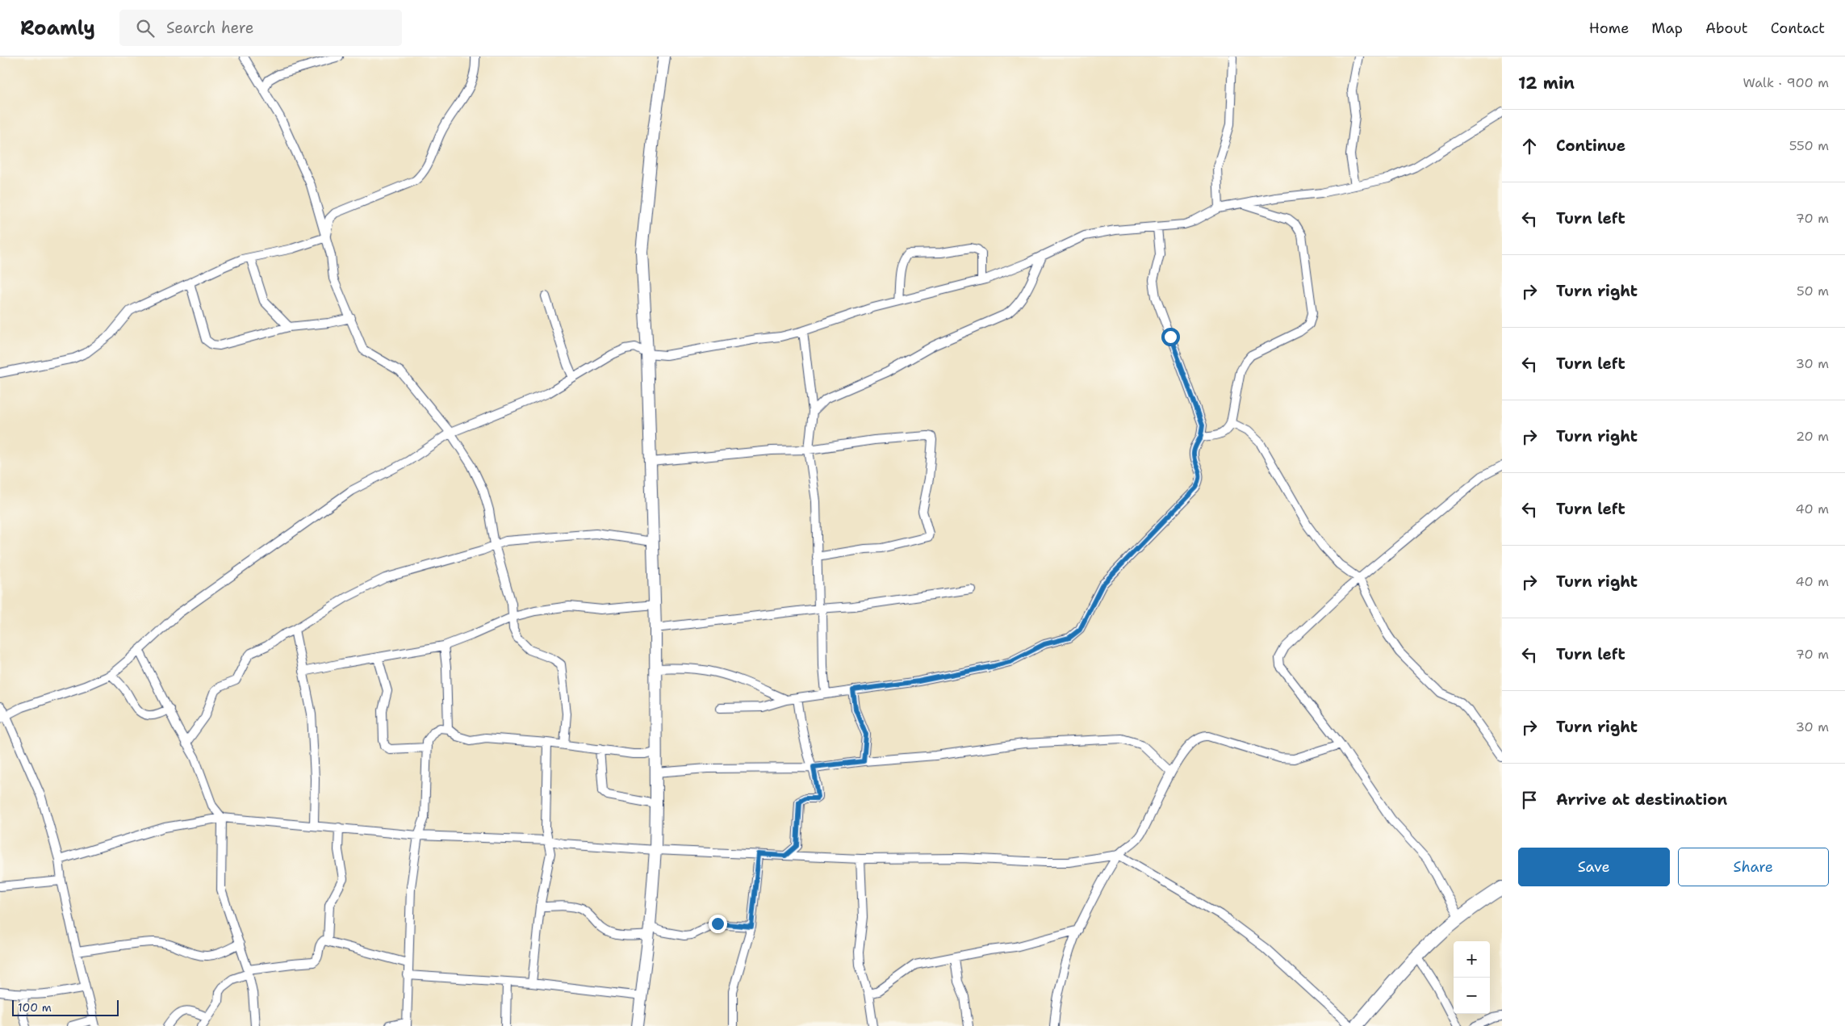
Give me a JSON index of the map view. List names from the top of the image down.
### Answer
{
  "scale_bar": "100 m",
  "page": {
    "header": "Roamly",
    "search": "Search here",
    "nav": [
      "Home",
      "Map",
      "About",
      "Contact"
    ],
    "heading": ["12 min", "Walk · 900 m"],
    "list": [
      ["Continue", "550 m"],
      ["Turn left", "70 m"],
      ["Turn right", "50 m"],
      ["Turn left", "30 m"],
      ["Turn right", "20 m"],
      ["Turn left", "40 m"],
      ["Turn right", "40 m"],
      ["Turn left", "70 m"],
      ["Turn right", "30 m"],
      "Arrive at destination"
    ],
    "buttons": ["Save", "Share"],
    "map_buttons": ["+", "−"],
    "scale": "100 m"
  }
}
